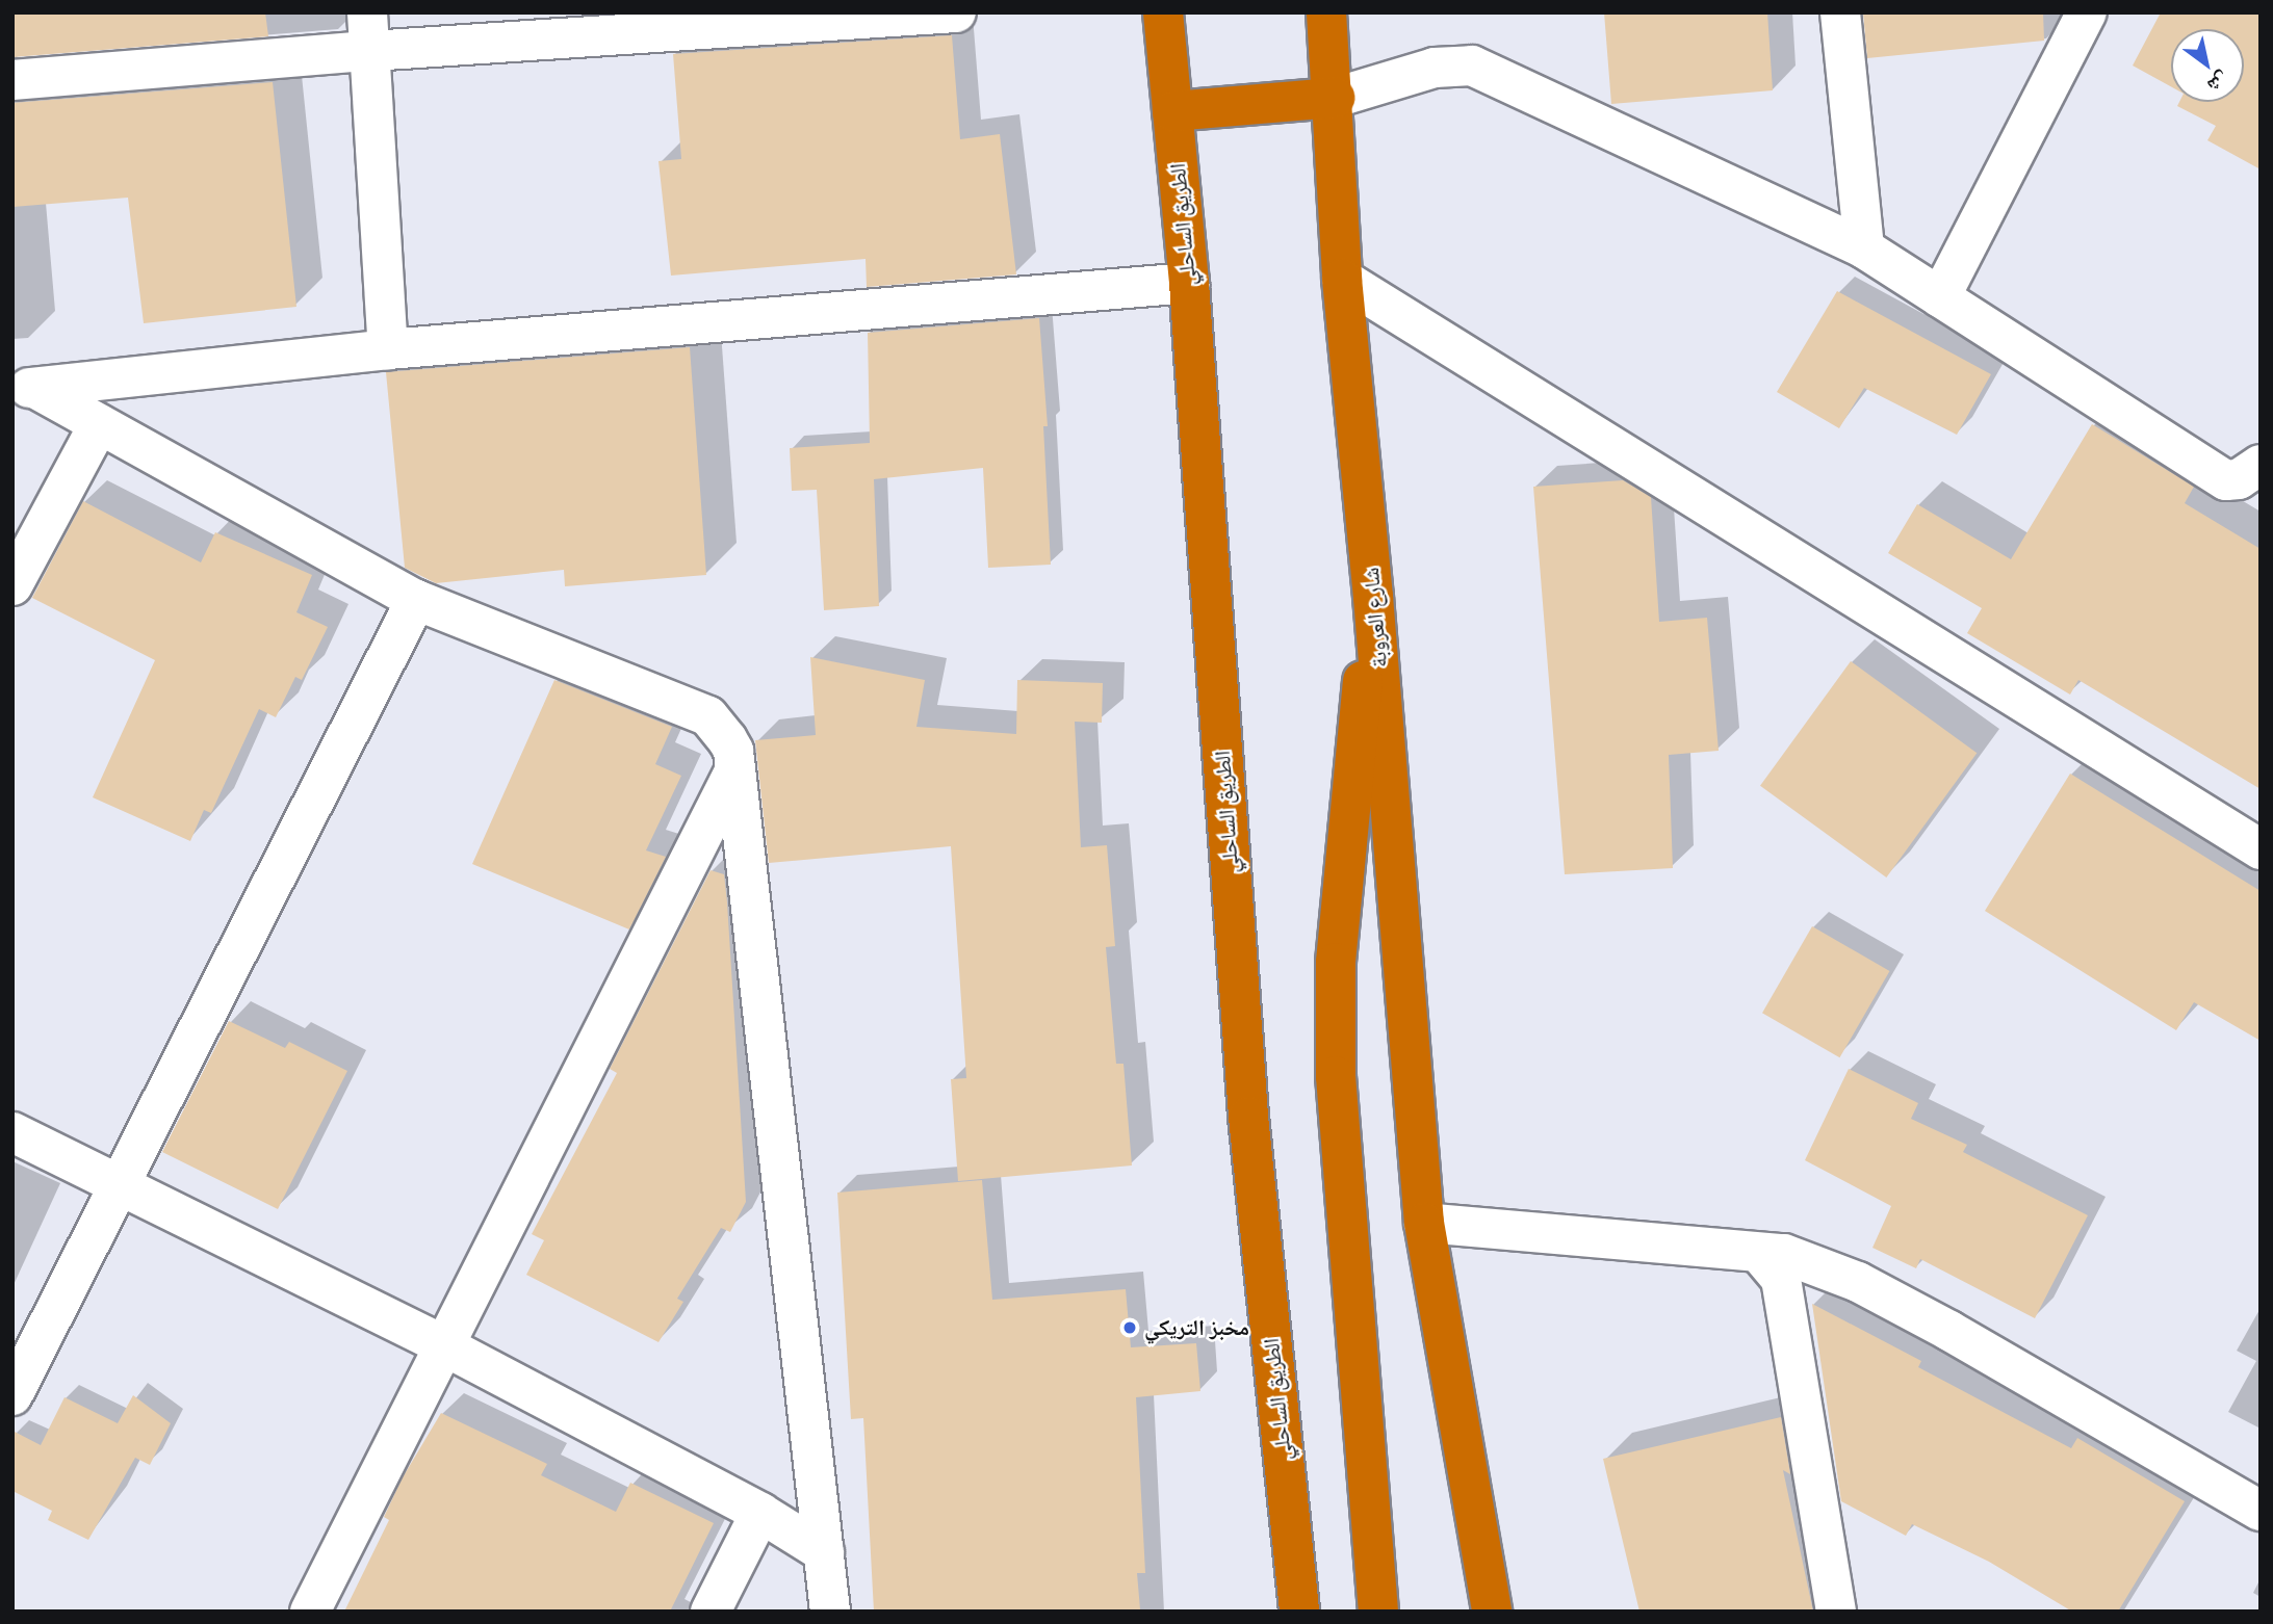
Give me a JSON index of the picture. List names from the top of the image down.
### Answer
{
  "streets": {
    "highway": ["الطريق الساحلي", "شارع العروبة"]
  },
  "places": ["مخبز التريكي"],
  "north": "bottom right"
}
